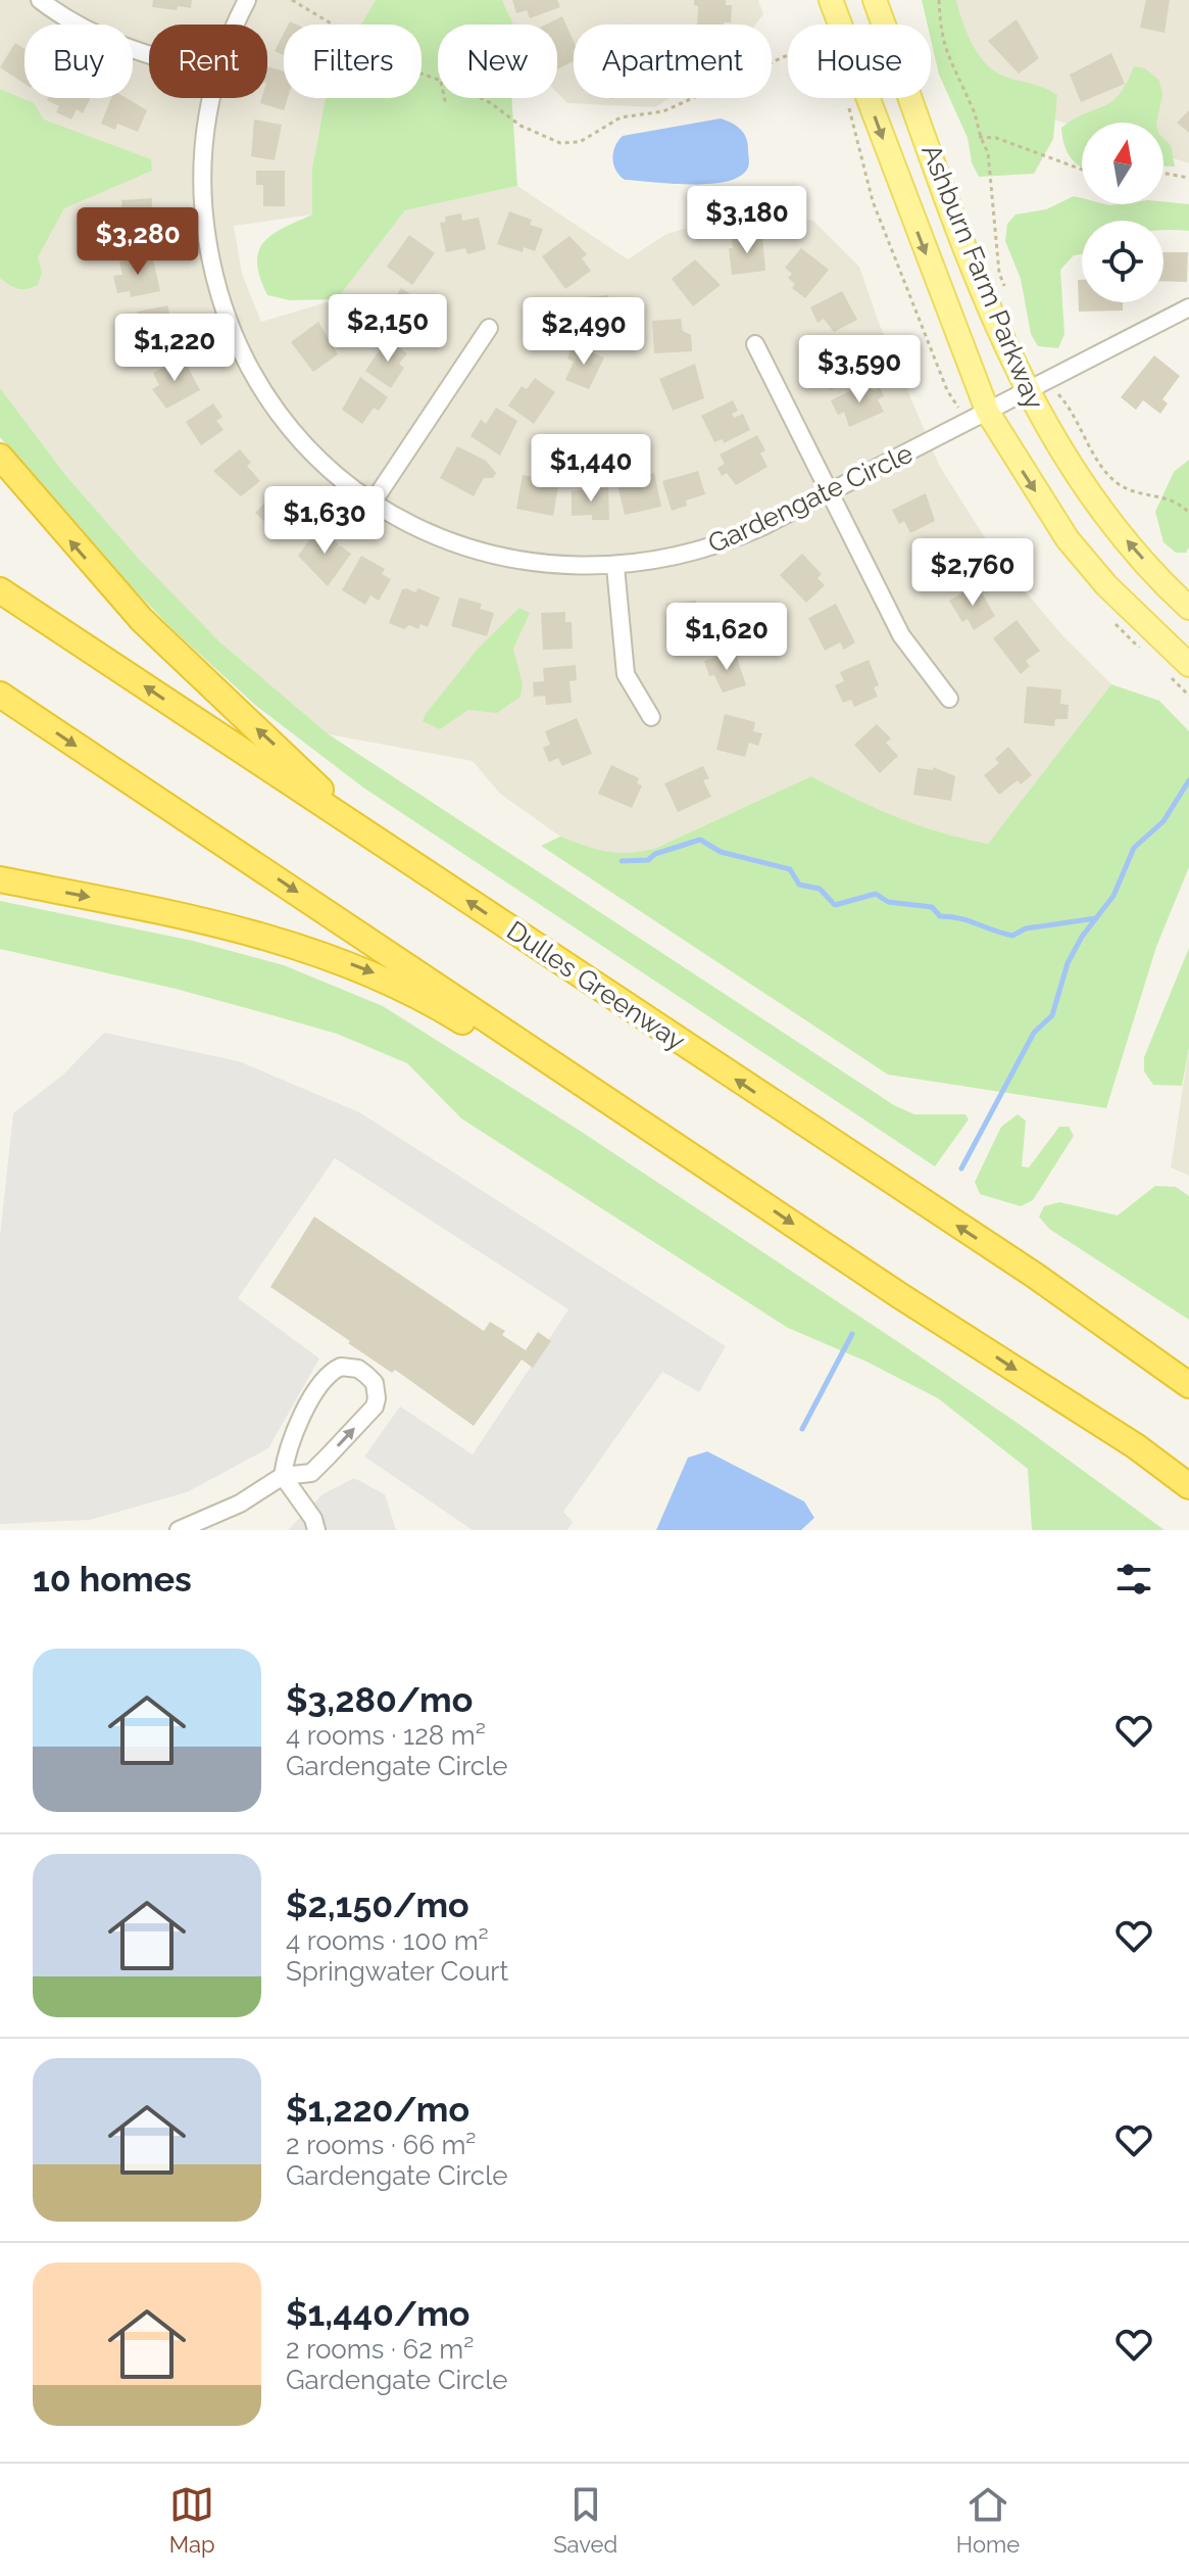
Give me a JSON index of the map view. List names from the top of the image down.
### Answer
{
  "streets": {
    "highway": ["Dulles Greenway"],
    "main road": ["Ashburn Farm Parkway"],
    "street": ["Gardengate Circle"]
  },
  "crossings": [
    ["Ashburn Farm Parkway", "Gardengate Circle"]
  ],
  "north": "top",
  "page": {
    "chip": [
      "Buy",
      "Rent",
      "Filters",
      "New",
      "Apartment",
      "House"
    ],
    "price": [
      "$3,180",
      "$3,280",
      "$2,150",
      "$2,490",
      "$1,220",
      "$3,590",
      "$1,440",
      "$1,630",
      "$2,760",
      "$1,620"
    ],
    "heading": "10 homes",
    "list": [
      {
        "name": "$3,280/mo",
        "note": "4 rooms · 128 m² · Gardengate Circle"
      },
      {
        "name": "$2,150/mo",
        "note": "4 rooms · 100 m² · Springwater Court"
      },
      {
        "name": "$1,220/mo",
        "note": "2 rooms · 66 m² · Gardengate Circle"
      },
      {
        "name": "$1,440/mo",
        "note": "2 rooms · 62 m² · Gardengate Circle"
      }
    ],
    "tabs": ["Map", "Saved", "Home"]
  }
}
